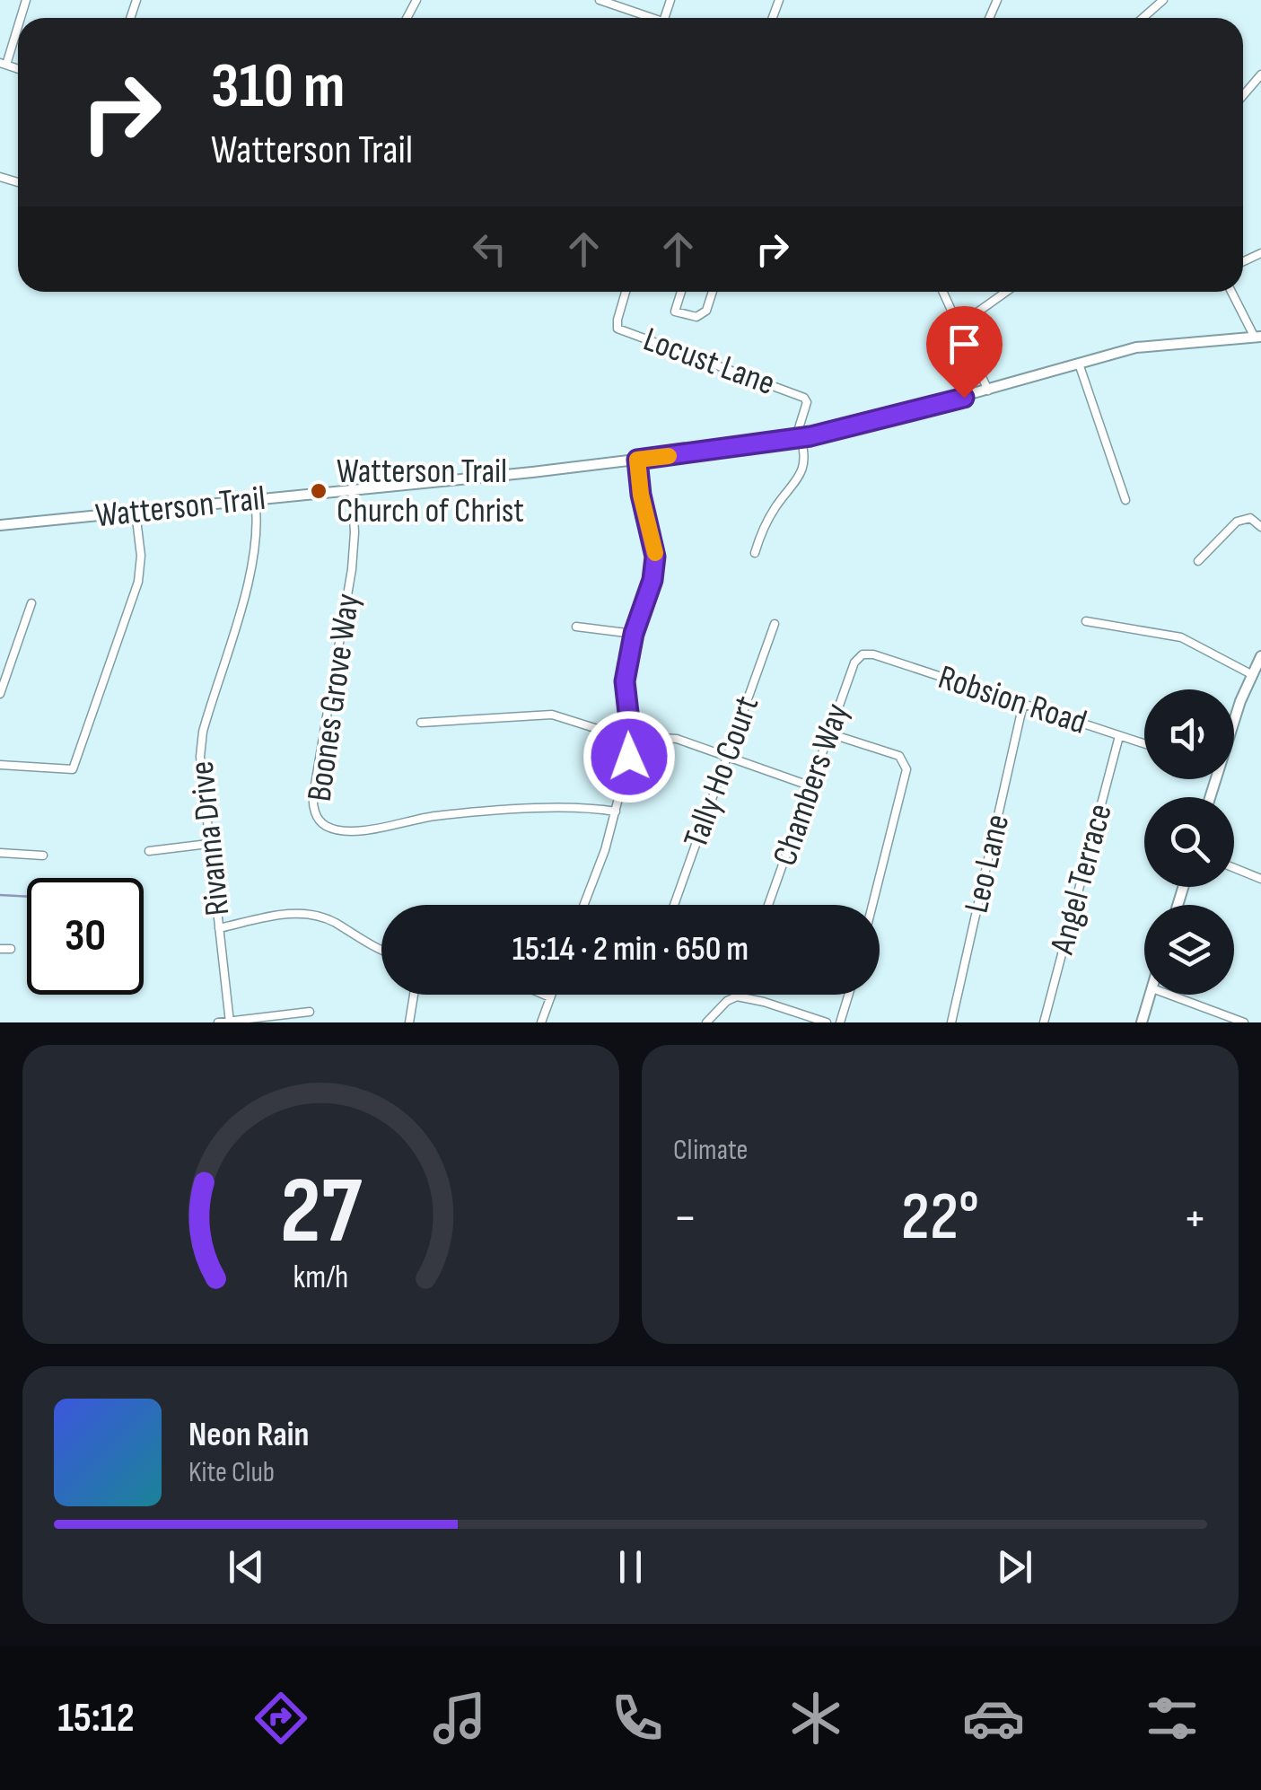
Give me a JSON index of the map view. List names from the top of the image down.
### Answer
{
  "streets": {
    "main road": ["Watterson Trail"],
    "street": [
      "Locust Lane",
      "Boones Grove Way",
      "Robsion Road",
      "Tally Ho Court",
      "Chambers Way",
      "Rivanna Drive",
      "Leo Lane",
      "Angel Terrace"
    ]
  },
  "crossings": [
    ["Locust Lane", "Watterson Trail"],
    ["Watterson Trail", "Boones Grove Way"],
    ["Watterson Trail", "Rivanna Drive"],
    ["Robsion Road", "Chambers Way"],
    ["Robsion Road", "Leo Lane"],
    ["Robsion Road", "Angel Terrace"]
  ],
  "places": ["Watterson Trail Church of Christ"],
  "page": {
    "turn": ["310 m", "Watterson Trail"],
    "limit": "30",
    "trip": "15:14 · 2 min · 650 m",
    "tile": "Climate",
    "heat": ["−", "22°", "+"],
    "song": ["Neon Rain", "Kite Club"],
    "tabs": "15:12",
    "gauge": ["27", "km/h"]
  }
}
